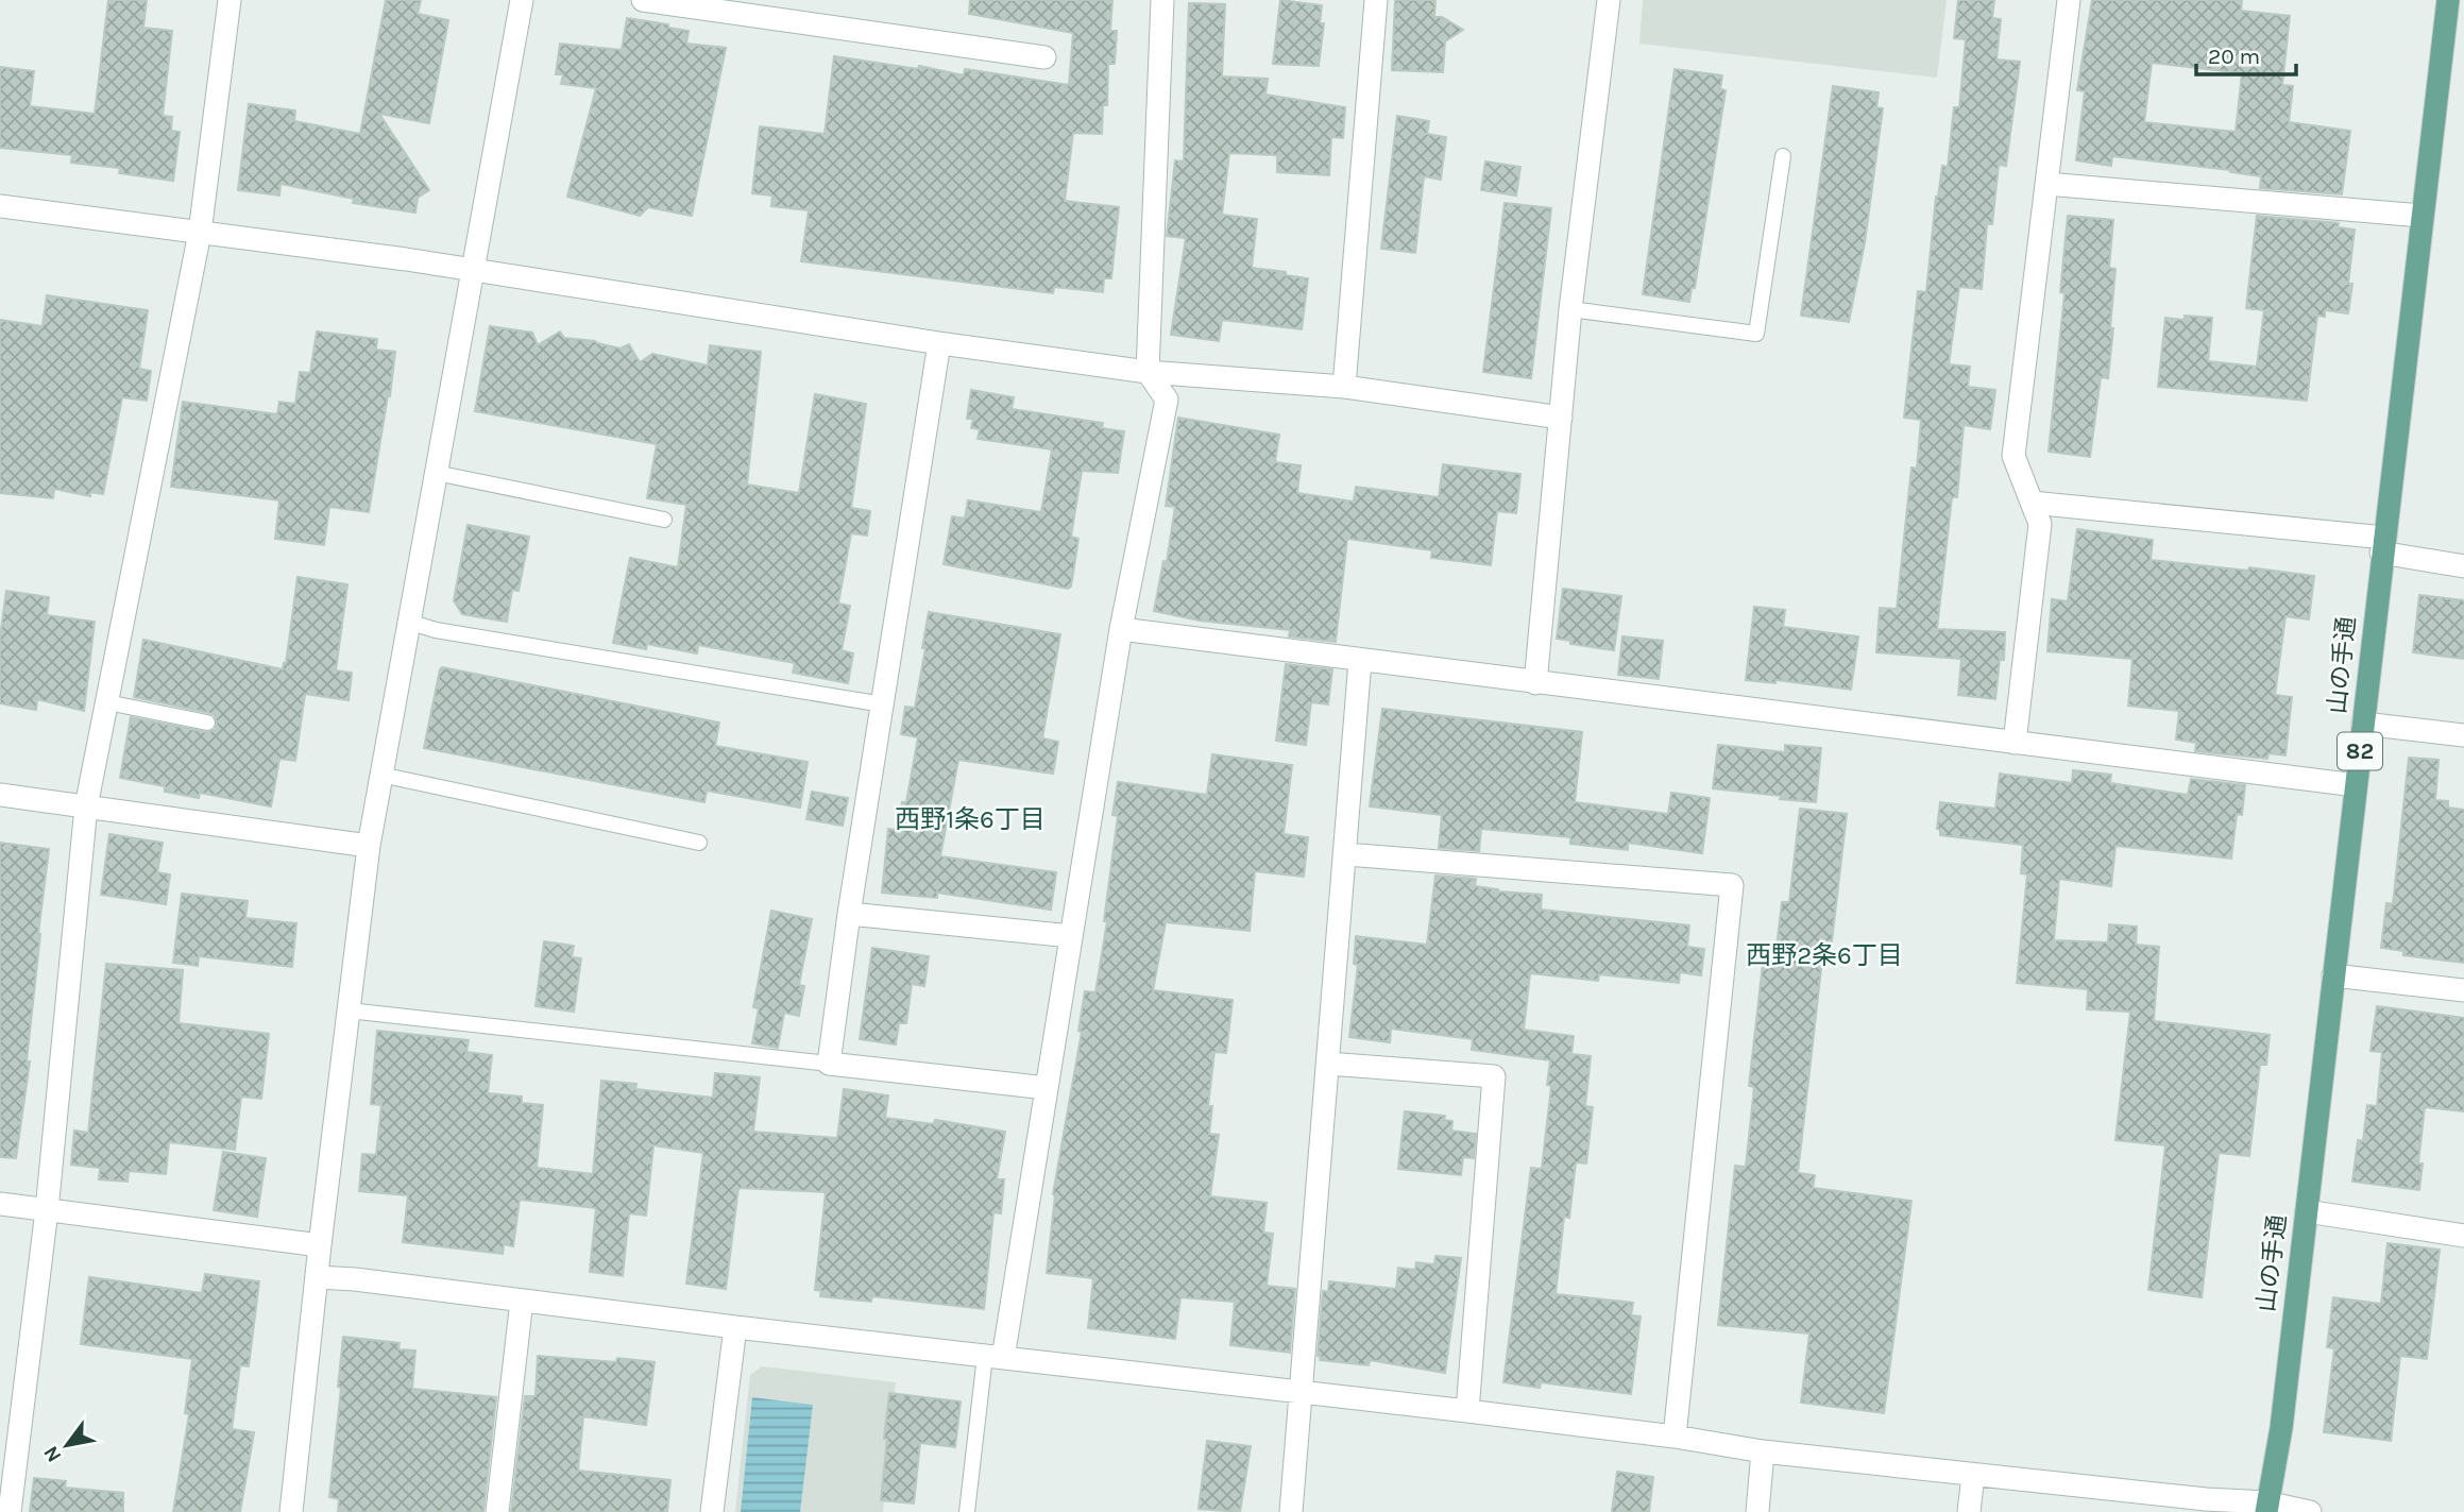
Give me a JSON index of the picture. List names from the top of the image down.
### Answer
{
  "streets": {
    "main road": ["山の手通", "82"]
  },
  "districts": ["西野1条6丁目", "西野2条6丁目"],
  "scale_bar": "20 m",
  "north": "bottom left"
}
